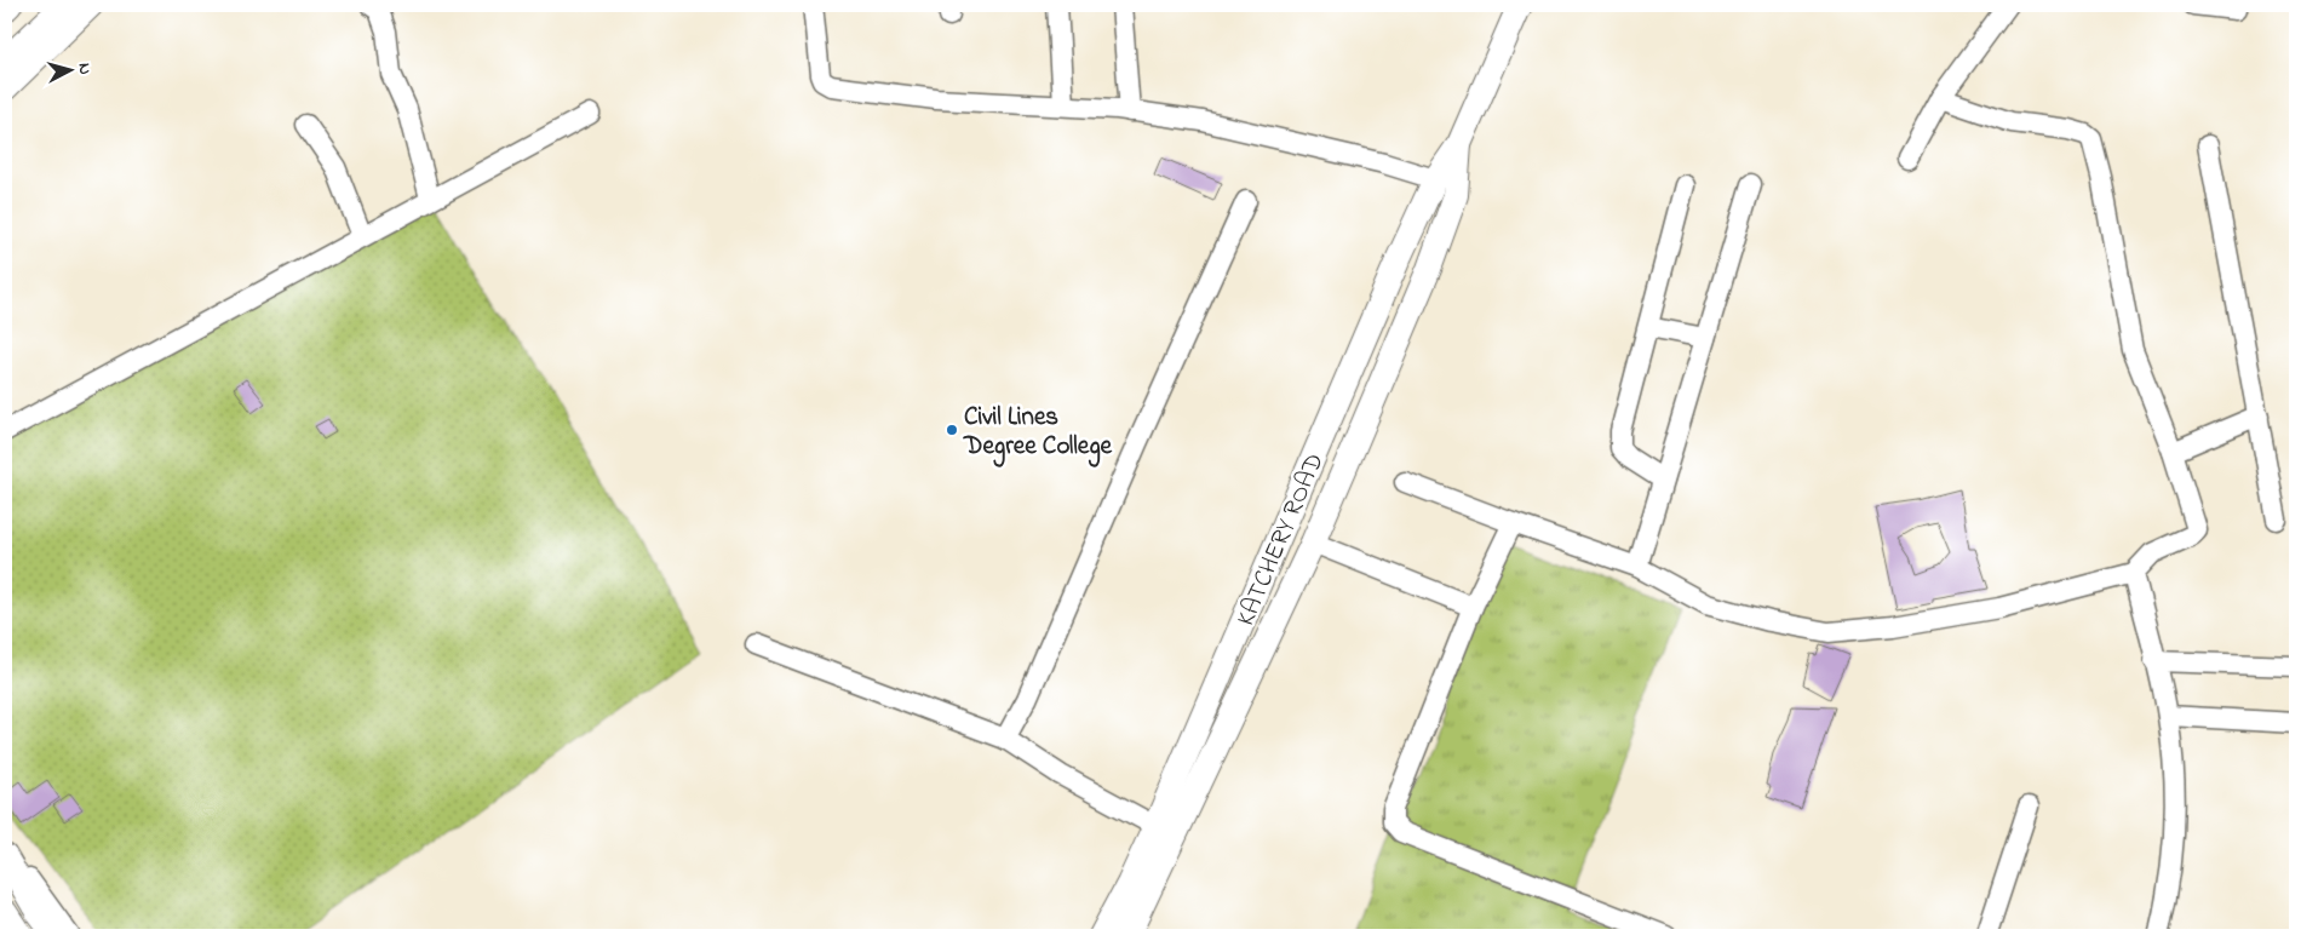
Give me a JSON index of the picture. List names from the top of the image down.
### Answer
{
  "streets": {
    "main road": ["KATCHERY ROAD"]
  },
  "places": ["Civil Lines Degree College"],
  "north": "right"
}
